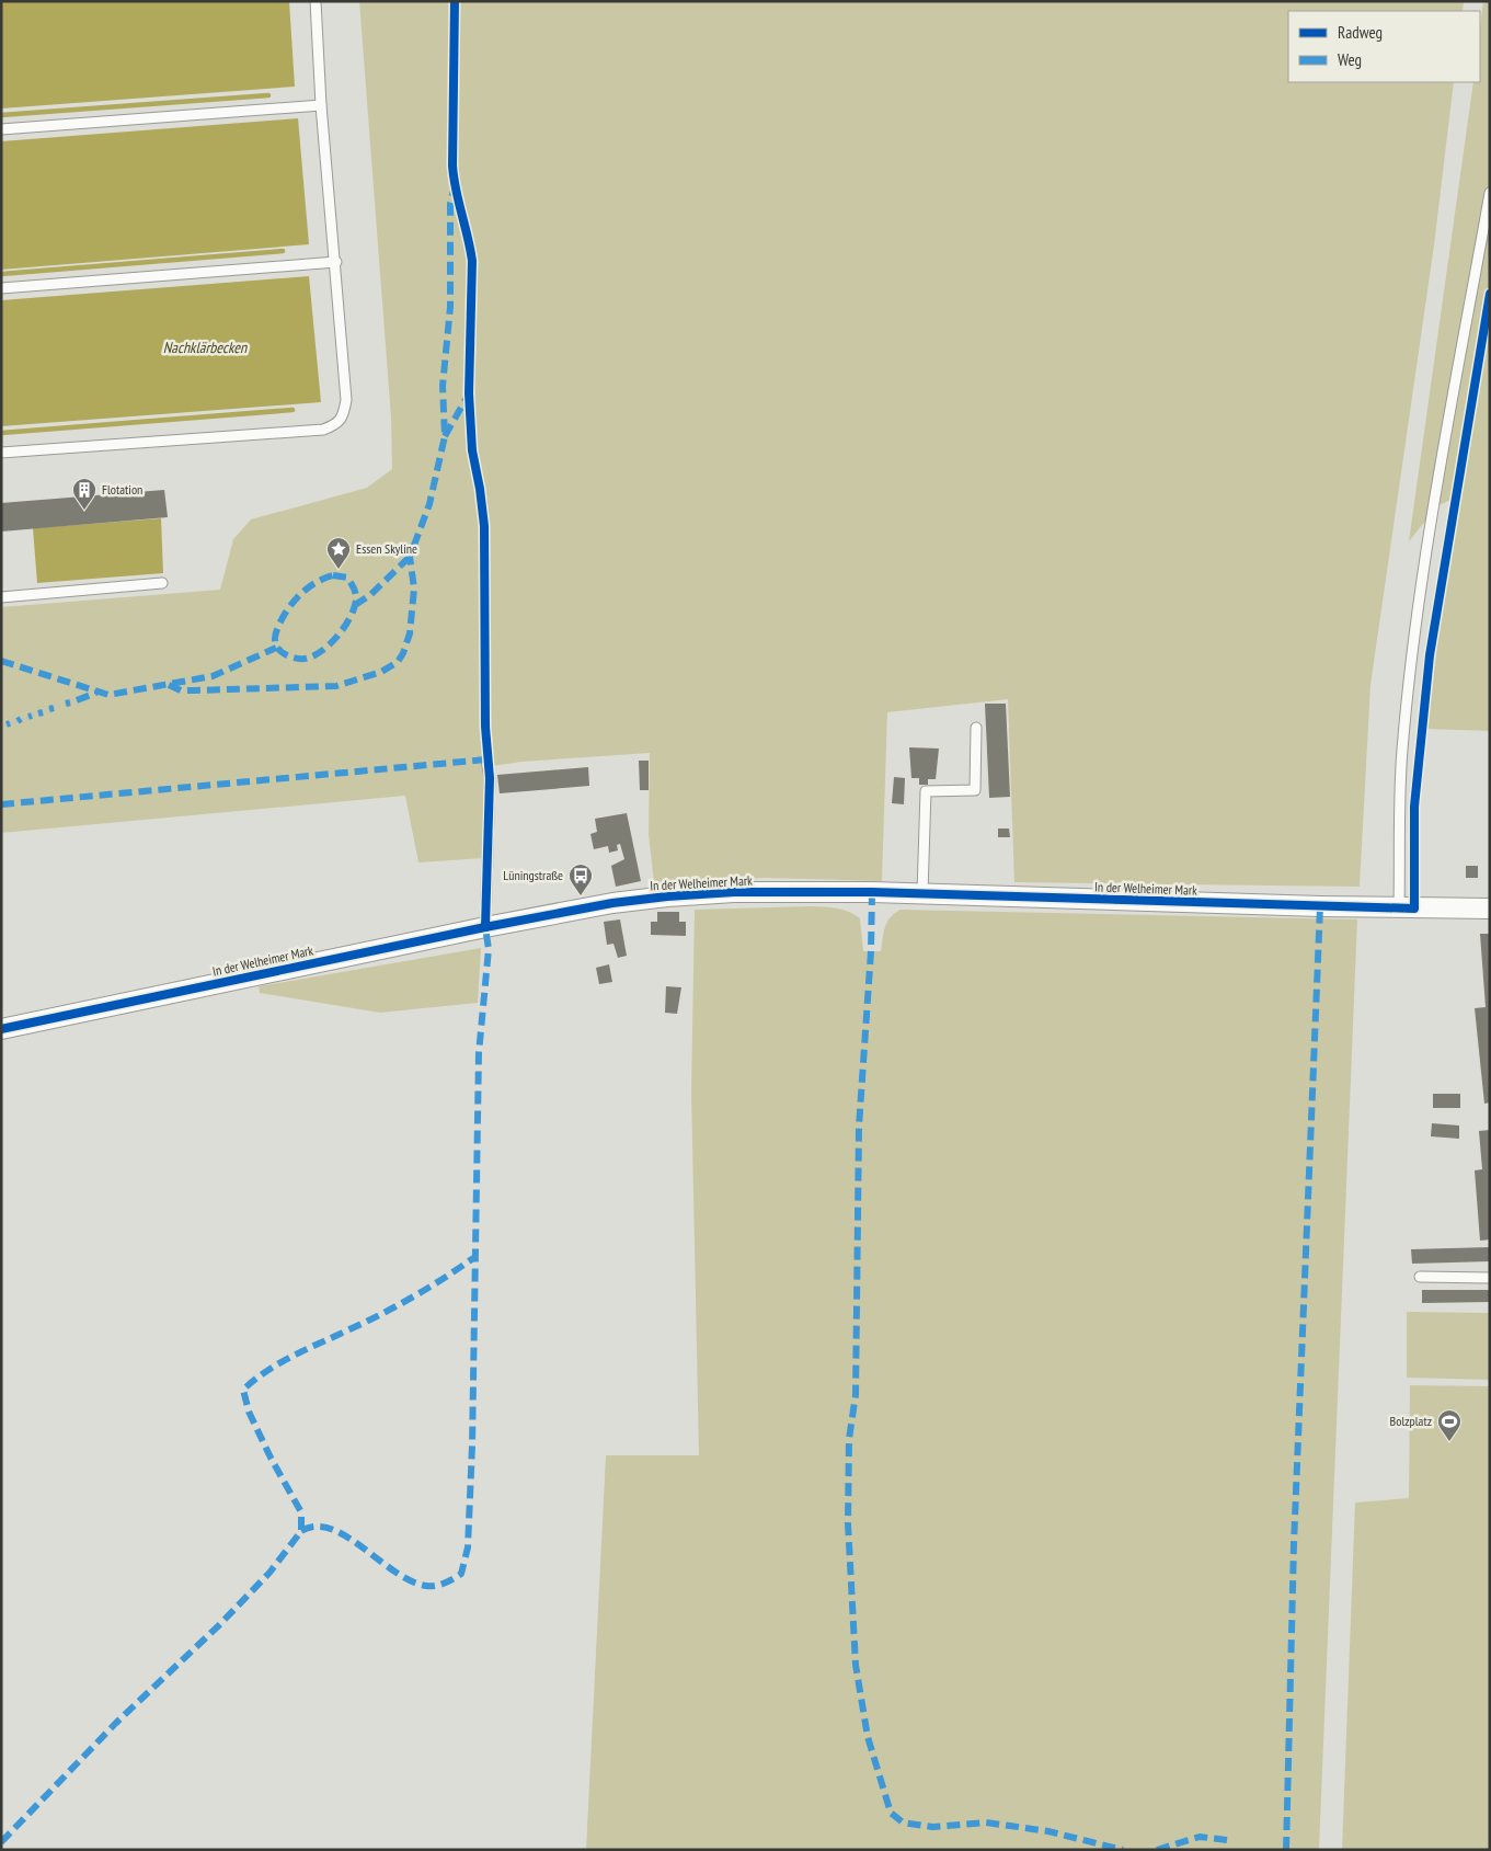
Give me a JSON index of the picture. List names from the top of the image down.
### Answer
{
  "streets": {
    "street": ["In der Welheimer Mark"]
  },
  "water": ["Nachklärbecken"],
  "places": {
    "building": ["Flotation"],
    "place": ["Essen Skyline"],
    "bus stop": ["Lüningstraße"],
    "sports": ["Bolzplatz"]
  },
  "legend": ["Radweg", "Weg"]
}
